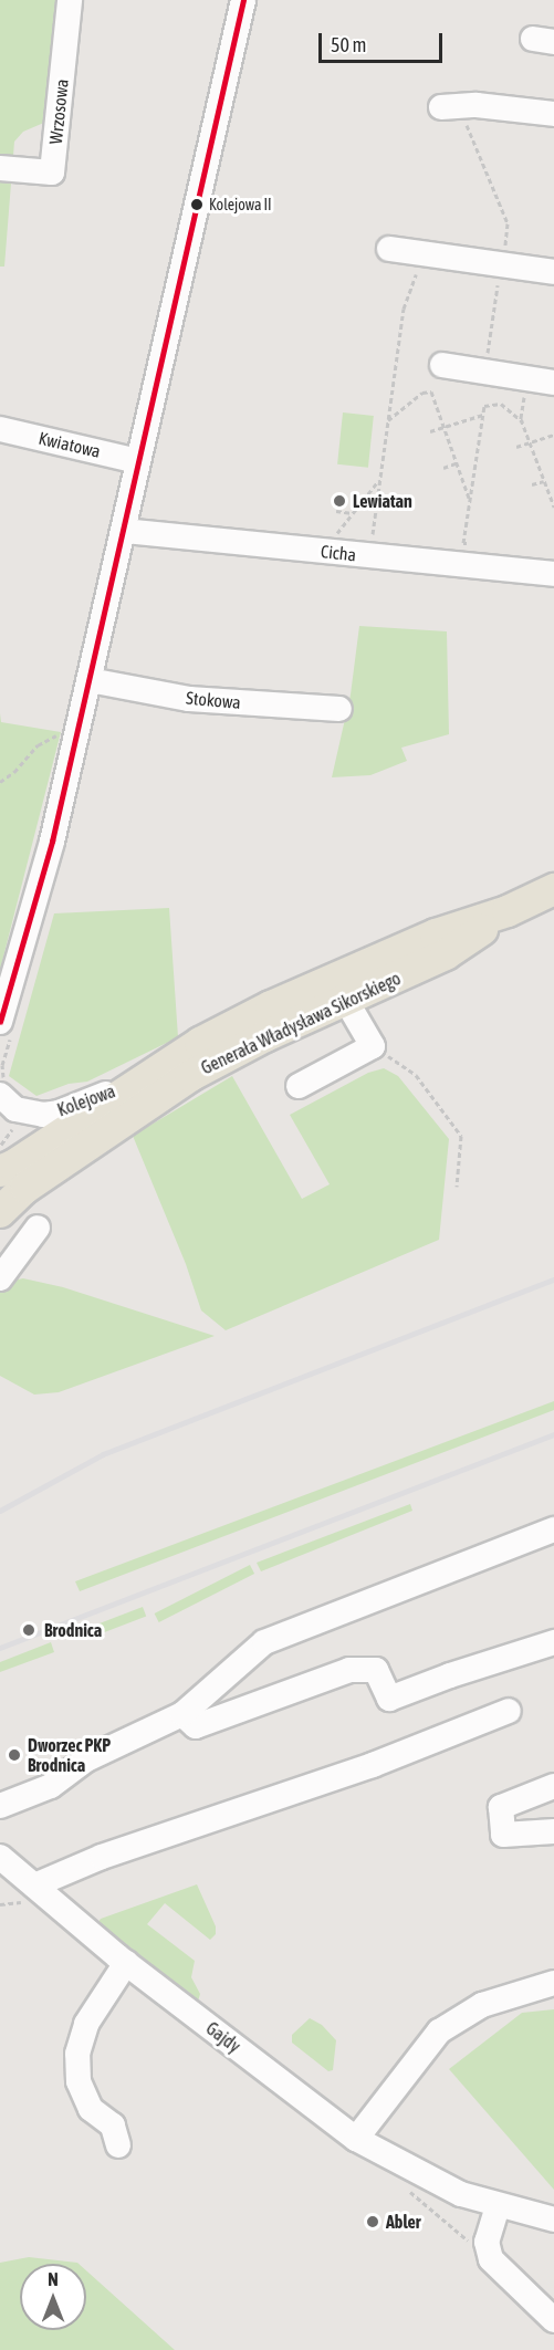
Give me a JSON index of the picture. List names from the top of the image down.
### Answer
{
  "streets": {
    "main road": ["Generała Władysława Sikorskiego"],
    "street": [
      "Wrzosowa",
      "Kwiatowa",
      "Cicha",
      "Stokowa",
      "Kolejowa",
      "Gajdy"
    ]
  },
  "crossings": [
    ["Generała Władysława Sikorskiego", "Kolejowa"]
  ],
  "places": [
    "Kolejowa II",
    "Lewiatan",
    "Brodnica",
    "Dworzec PKP Brodnica",
    "Abler"
  ],
  "scale_bar": "50 m",
  "north": "top"
}
